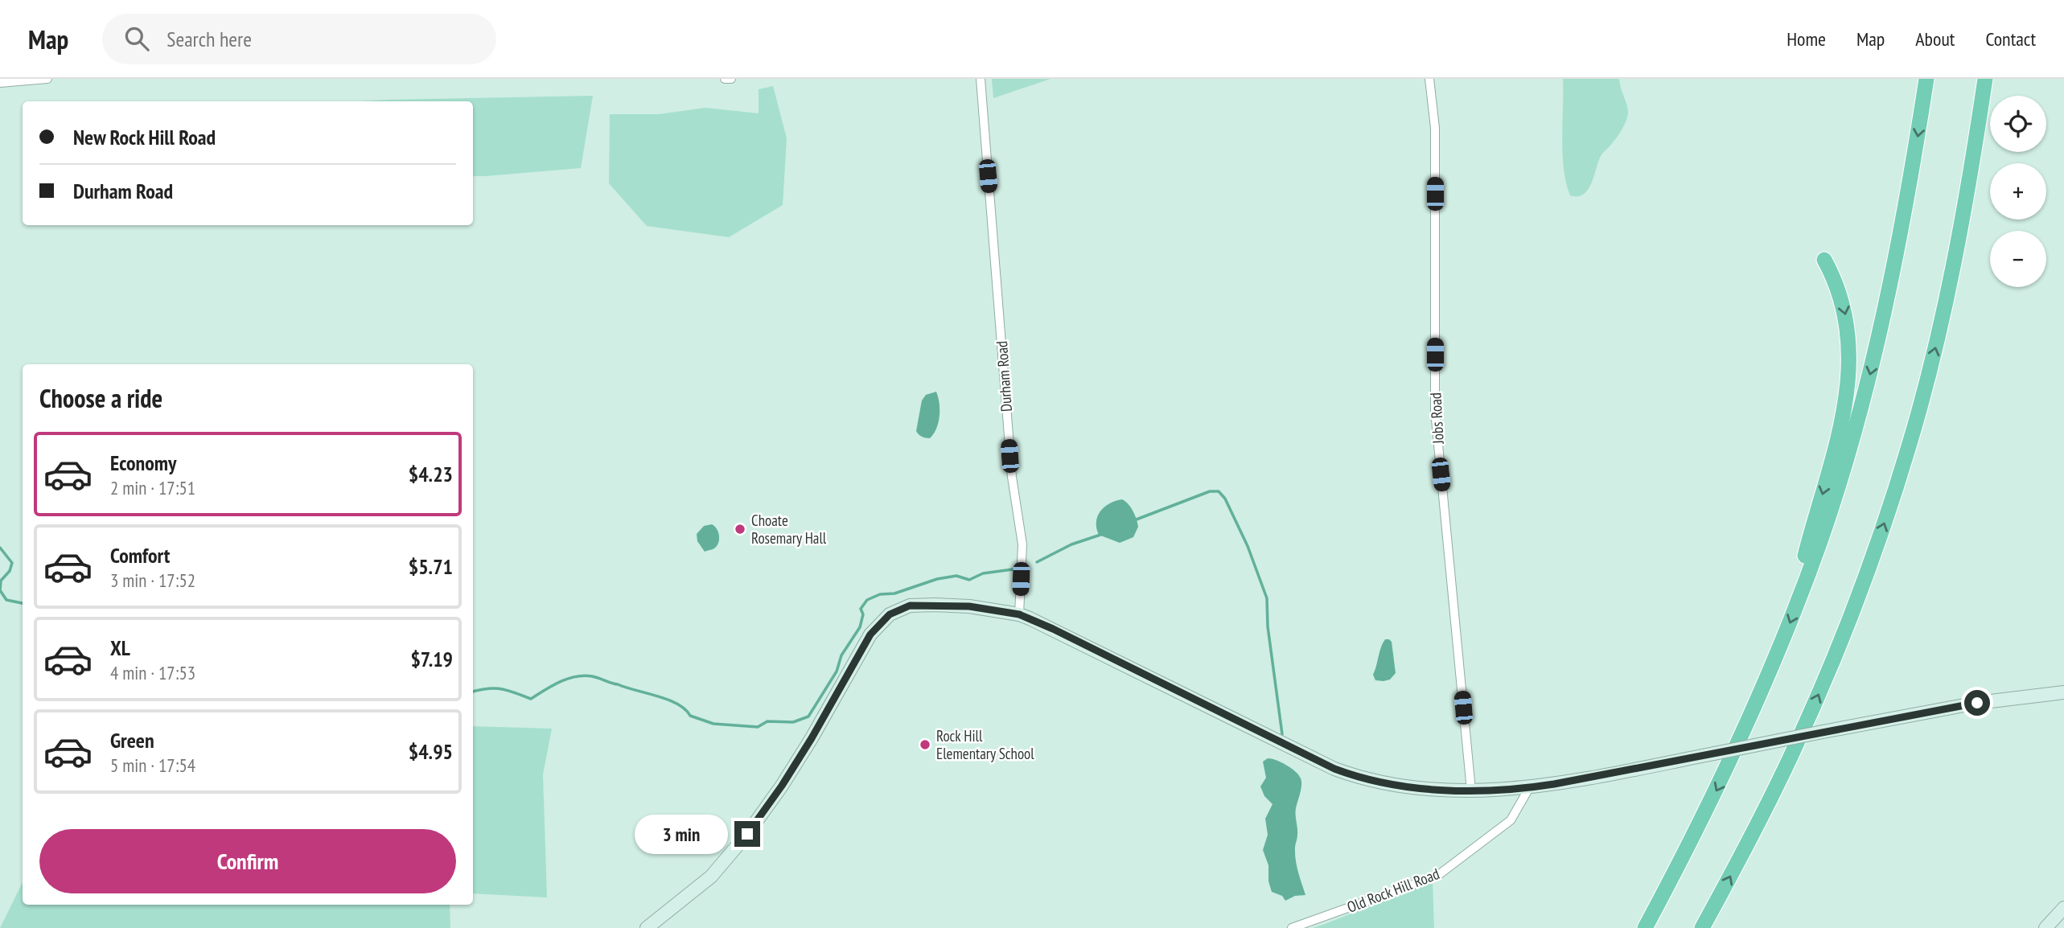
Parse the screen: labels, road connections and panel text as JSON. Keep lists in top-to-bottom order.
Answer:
{
  "streets": {
    "street": ["Durham Road", "Jobs Road", "Old Rock Hill Road"]
  },
  "places": ["Choate Rosemary Hall", "Rock Hill Elementary School"],
  "page": {
    "header": "Map",
    "search": "Search here",
    "nav": [
      "Home",
      "Map",
      "About",
      "Contact"
    ],
    "map_buttons": ["+", "−"],
    "banner": ["New Rock Hill Road", "Durham Road"],
    "heading": "Choose a ride",
    "list": [
      {
        "name": "Economy",
        "note": "2 min · 17:51",
        "value": "$4.23"
      },
      {
        "name": "Comfort",
        "note": "3 min · 17:52",
        "value": "$5.71"
      },
      {
        "name": "XL",
        "note": "4 min · 17:53",
        "value": "$7.19"
      },
      {
        "name": "Green",
        "note": "5 min · 17:54",
        "value": "$4.95"
      }
    ],
    "bubble": "3 min",
    "buttons": "Confirm"
  }
}
